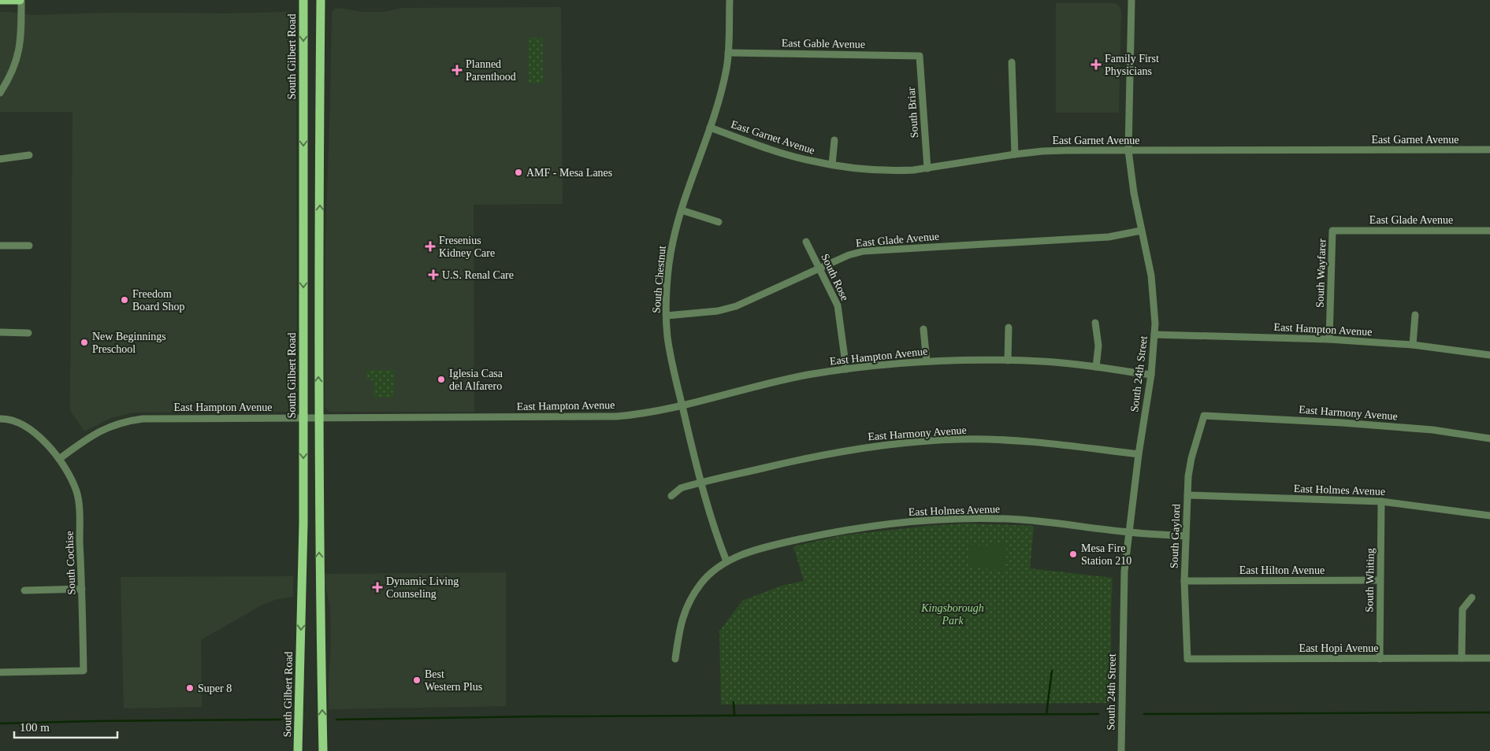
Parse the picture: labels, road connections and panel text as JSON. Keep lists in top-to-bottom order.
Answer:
{
  "streets": {
    "main road": ["South Gilbert Road"],
    "street": [
      "East Gable Avenue",
      "South Briar",
      "East Garnet Avenue",
      "East Glade Avenue",
      "South Wayfarer",
      "South Rose",
      "South Chestnut",
      "East Hampton Avenue",
      "South 24th Street",
      "East Harmony Avenue",
      "East Holmes Avenue",
      "South Gaylord",
      "South Cochise",
      "East Hilton Avenue",
      "South Whiting",
      "East Hopi Avenue"
    ]
  },
  "crossings": [
    ["East Gable Avenue", "South Briar"],
    ["East Gable Avenue", "South Chestnut"],
    ["South Gilbert Road", "East Hampton Avenue"],
    ["South Briar", "East Garnet Avenue"],
    ["East Garnet Avenue", "South Chestnut"],
    ["East Garnet Avenue", "South 24th Street"],
    ["East Glade Avenue", "South Wayfarer"],
    ["East Glade Avenue", "South Rose"],
    ["East Glade Avenue", "South Chestnut"],
    ["East Glade Avenue", "South 24th Street"],
    ["South Wayfarer", "East Hampton Avenue"],
    ["South Rose", "East Hampton Avenue"],
    ["South Chestnut", "East Hampton Avenue"],
    ["South Chestnut", "East Harmony Avenue"],
    ["South Chestnut", "East Holmes Avenue"],
    ["East Hampton Avenue", "South 24th Street"],
    ["East Hampton Avenue", "South Cochise"],
    ["South 24th Street", "East Harmony Avenue"],
    ["South 24th Street", "East Holmes Avenue"],
    ["East Harmony Avenue", "South Gaylord"],
    ["East Holmes Avenue", "South Gaylord"],
    ["East Holmes Avenue", "South Whiting"],
    ["South Gaylord", "East Hilton Avenue"],
    ["South Gaylord", "East Hopi Avenue"],
    ["East Hilton Avenue", "South Whiting"],
    ["South Whiting", "East Hopi Avenue"]
  ],
  "parks": ["Kingsborough Park"],
  "places": {
    "health": [
      "Family First Physicians",
      "Planned Parenthood",
      "Fresenius Kidney Care",
      "U.S. Renal Care",
      "Dynamic Living Counseling"
    ],
    "other": [
      "AMF - Mesa Lanes",
      "Freedom Board Shop",
      "New Beginnings Preschool",
      "Iglesia Casa del Alfarero",
      "Mesa Fire Station 210",
      "Best Western Plus",
      "Super 8"
    ]
  },
  "scale_bar": "100 m"
}
